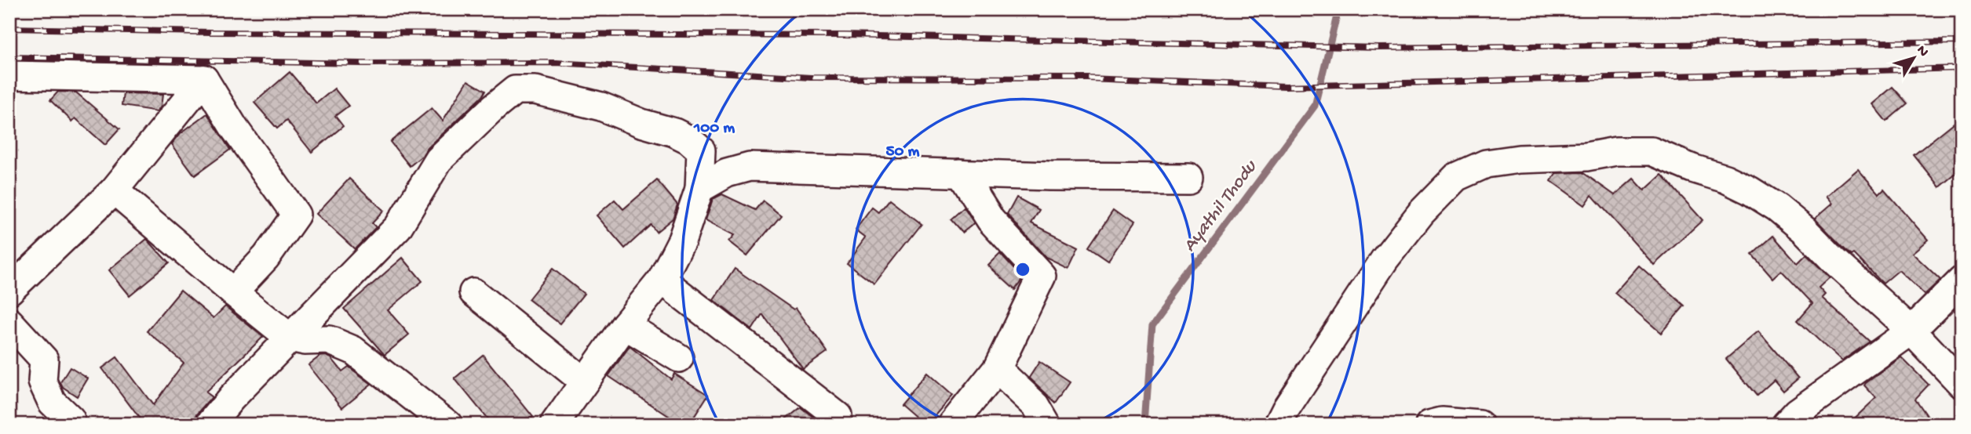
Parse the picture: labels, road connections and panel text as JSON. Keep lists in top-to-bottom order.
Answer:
{
  "water": ["Ayathil Thodu"],
  "north": "top right",
  "rings": ["100 m", "50 m"]
}
